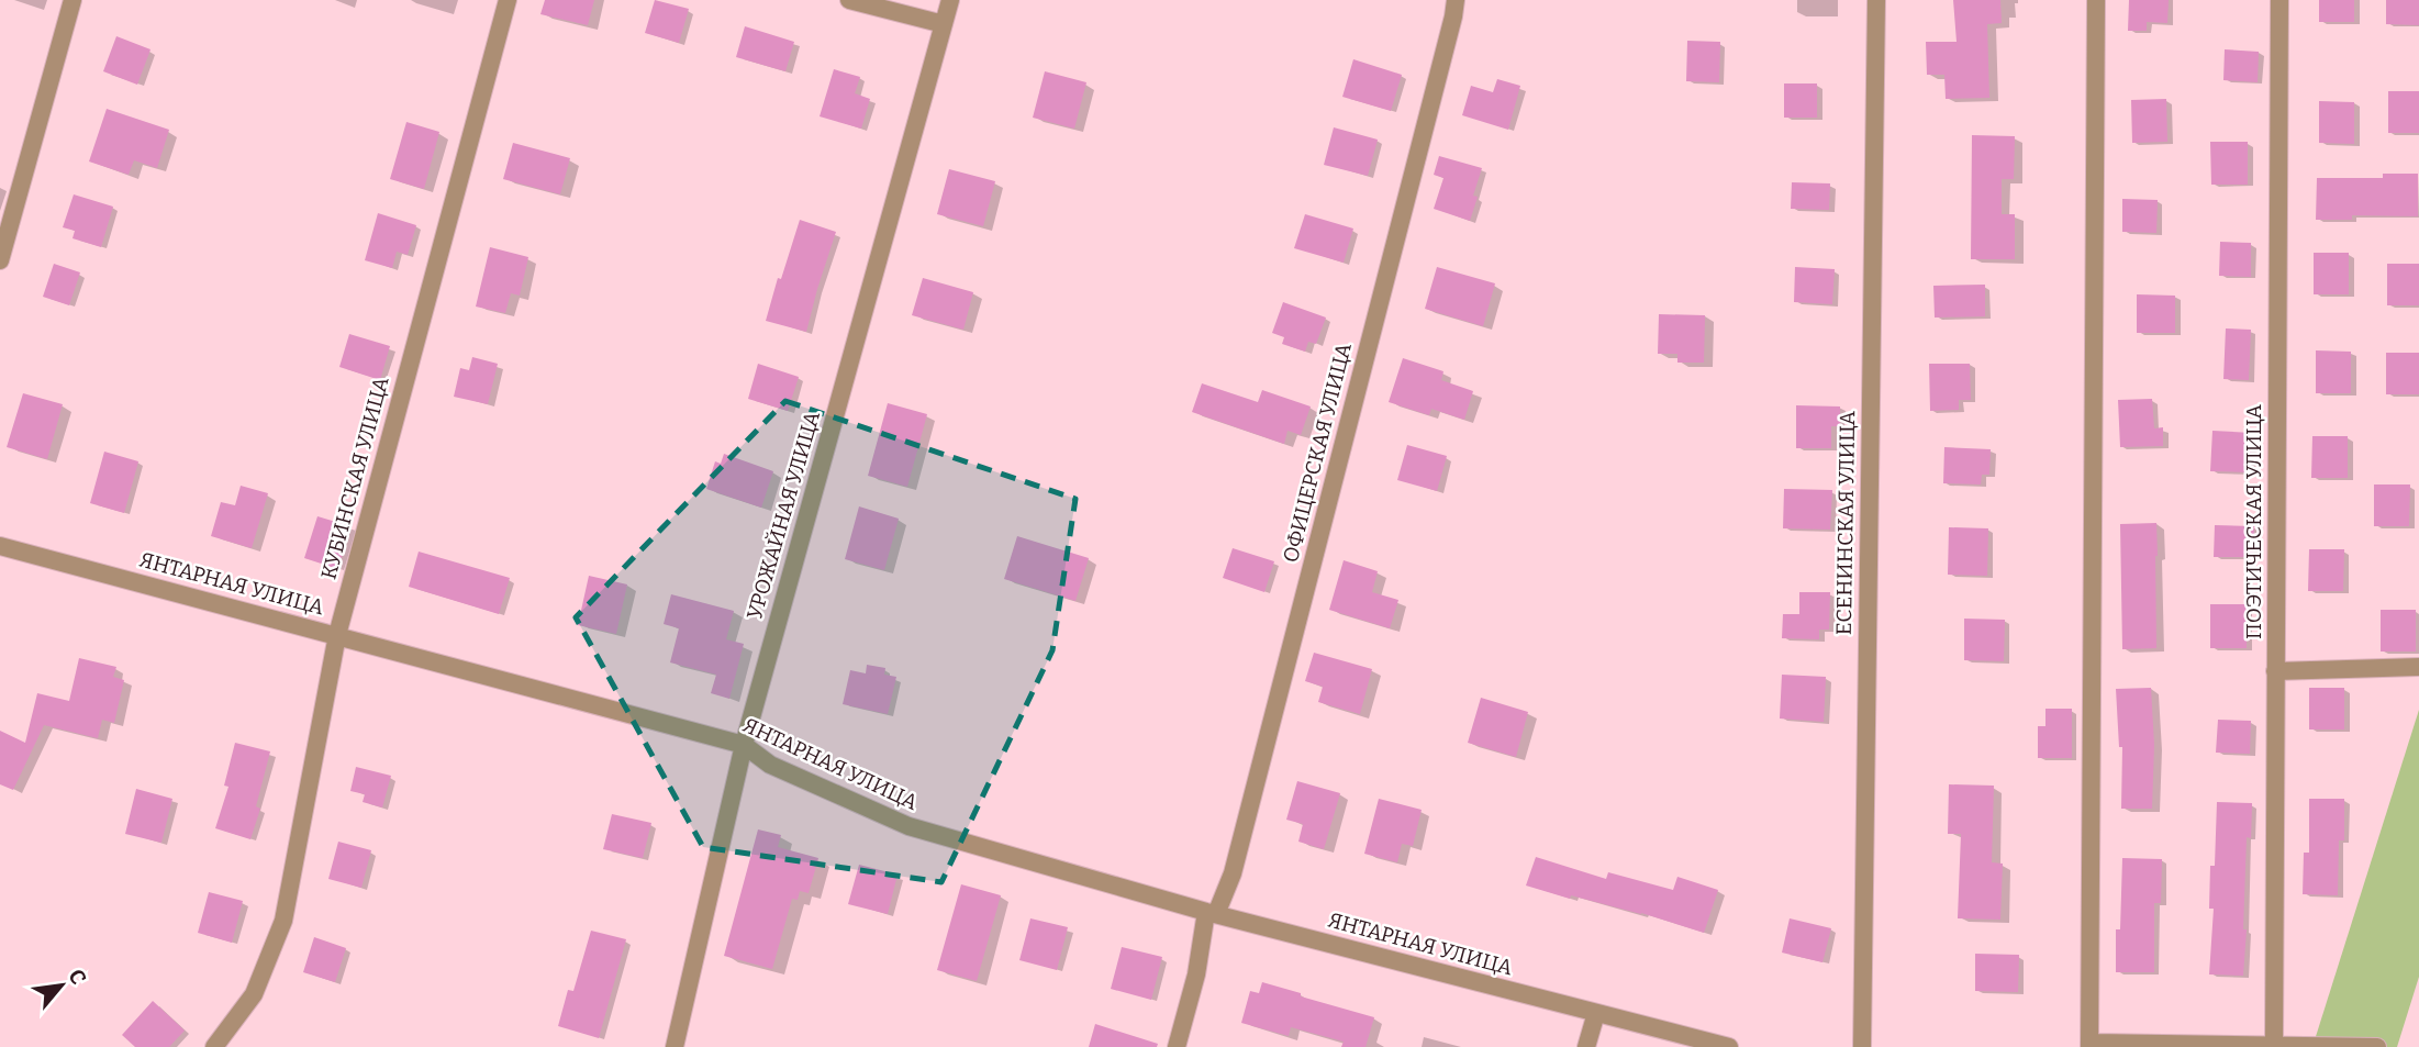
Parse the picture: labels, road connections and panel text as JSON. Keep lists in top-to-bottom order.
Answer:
{
  "streets": {
    "street": [
      "ОФИЦЕРСКАЯ УЛИЦА",
      "КУБИНСКАЯ УЛИЦА",
      "УРОЖАЙНАЯ УЛИЦА",
      "ПОЭТИЧЕСКАЯ УЛИЦА",
      "ЕСЕНИНСКАЯ УЛИЦА",
      "ЯНТАРНАЯ УЛИЦА"
    ]
  },
  "crossings": [
    ["ОФИЦЕРСКАЯ УЛИЦА", "ЯНТАРНАЯ УЛИЦА"],
    ["КУБИНСКАЯ УЛИЦА", "ЯНТАРНАЯ УЛИЦА"],
    ["УРОЖАЙНАЯ УЛИЦА", "ЯНТАРНАЯ УЛИЦА"]
  ],
  "north": "top right"
}
